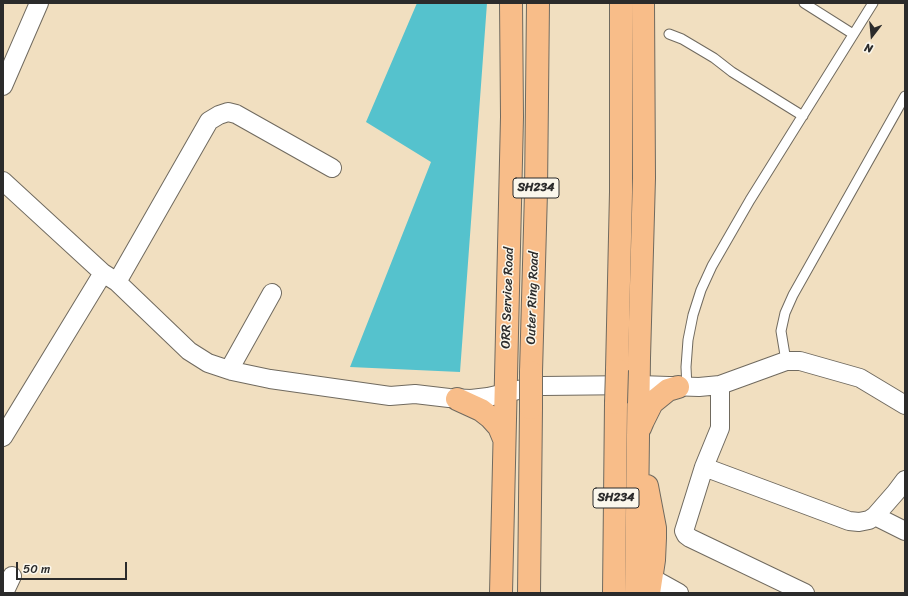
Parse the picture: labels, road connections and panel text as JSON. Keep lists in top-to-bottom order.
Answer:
{
  "streets": {
    "main road": ["SH234", "ORR Service Road", "Outer Ring Road"]
  },
  "scale_bar": "50 m",
  "north": "bottom"
}
